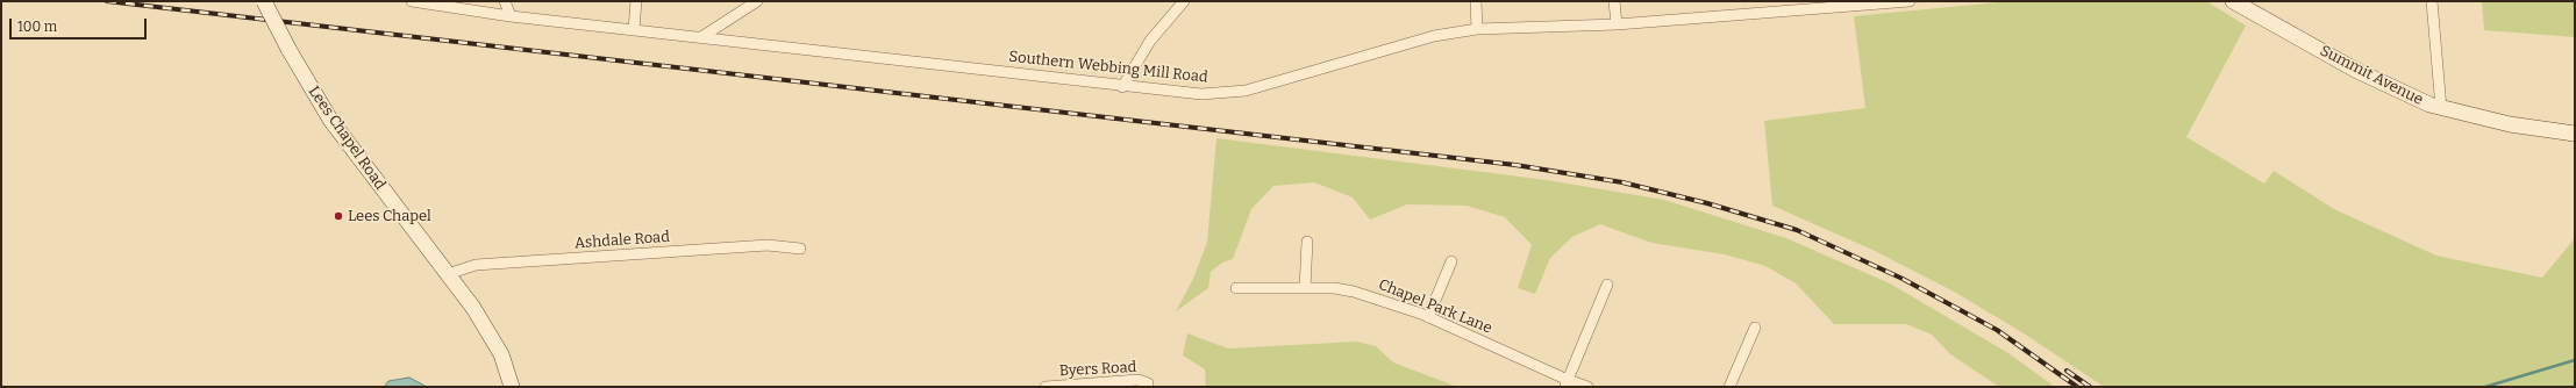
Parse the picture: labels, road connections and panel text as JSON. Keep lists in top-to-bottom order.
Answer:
{
  "streets": {
    "main road": ["Summit Avenue", "Lees Chapel Road"],
    "street": [
      "Southern Webbing Mill Road",
      "Ashdale Road",
      "Chapel Park Lane",
      "Byers Road"
    ]
  },
  "crossings": [
    ["Lees Chapel Road", "Ashdale Road"]
  ],
  "places": ["Lees Chapel"],
  "scale_bar": "100 m"
}
